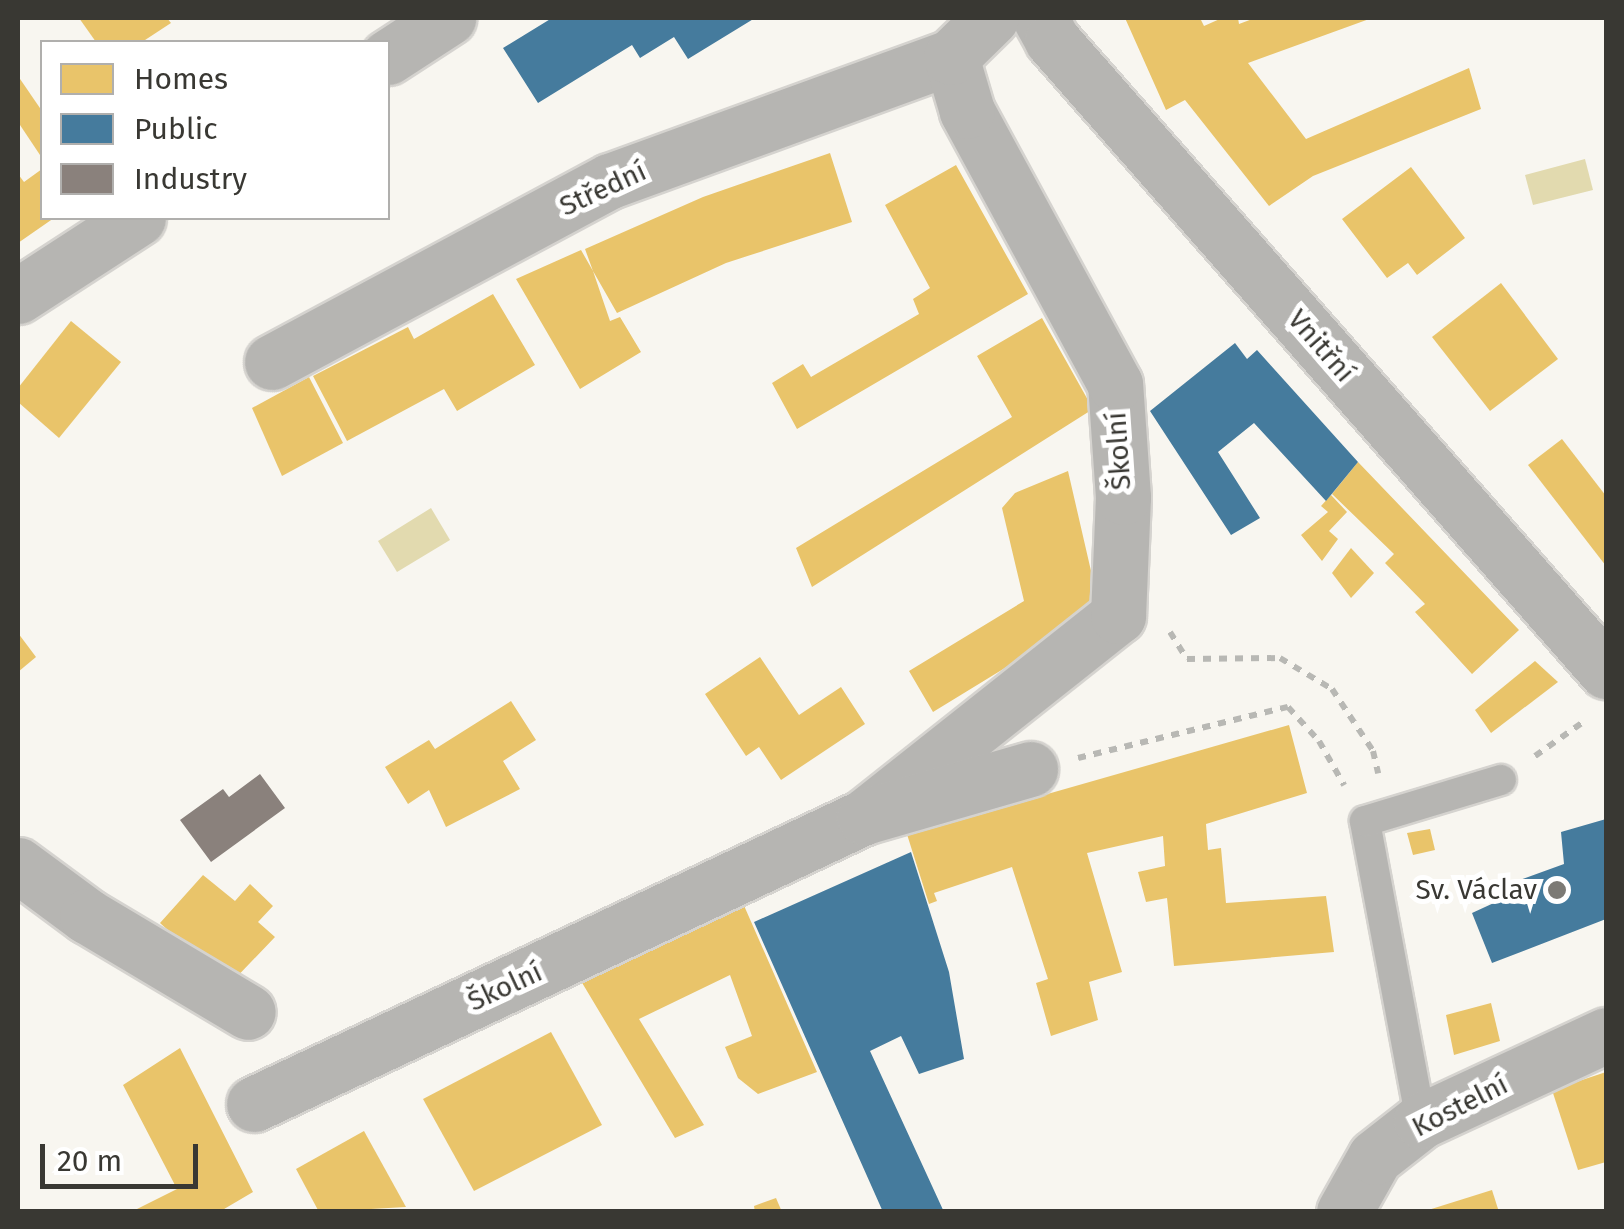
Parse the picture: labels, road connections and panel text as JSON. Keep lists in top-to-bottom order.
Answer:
{
  "streets": {
    "street": [
      "Střední",
      "Vnitřní",
      "Školní",
      "Kostelní"
    ]
  },
  "crossings": [
    ["Střední", "Školní"]
  ],
  "places": ["Sv. Václav"],
  "legend": ["Homes", "Public", "Industry"],
  "scale_bar": "20 m"
}
